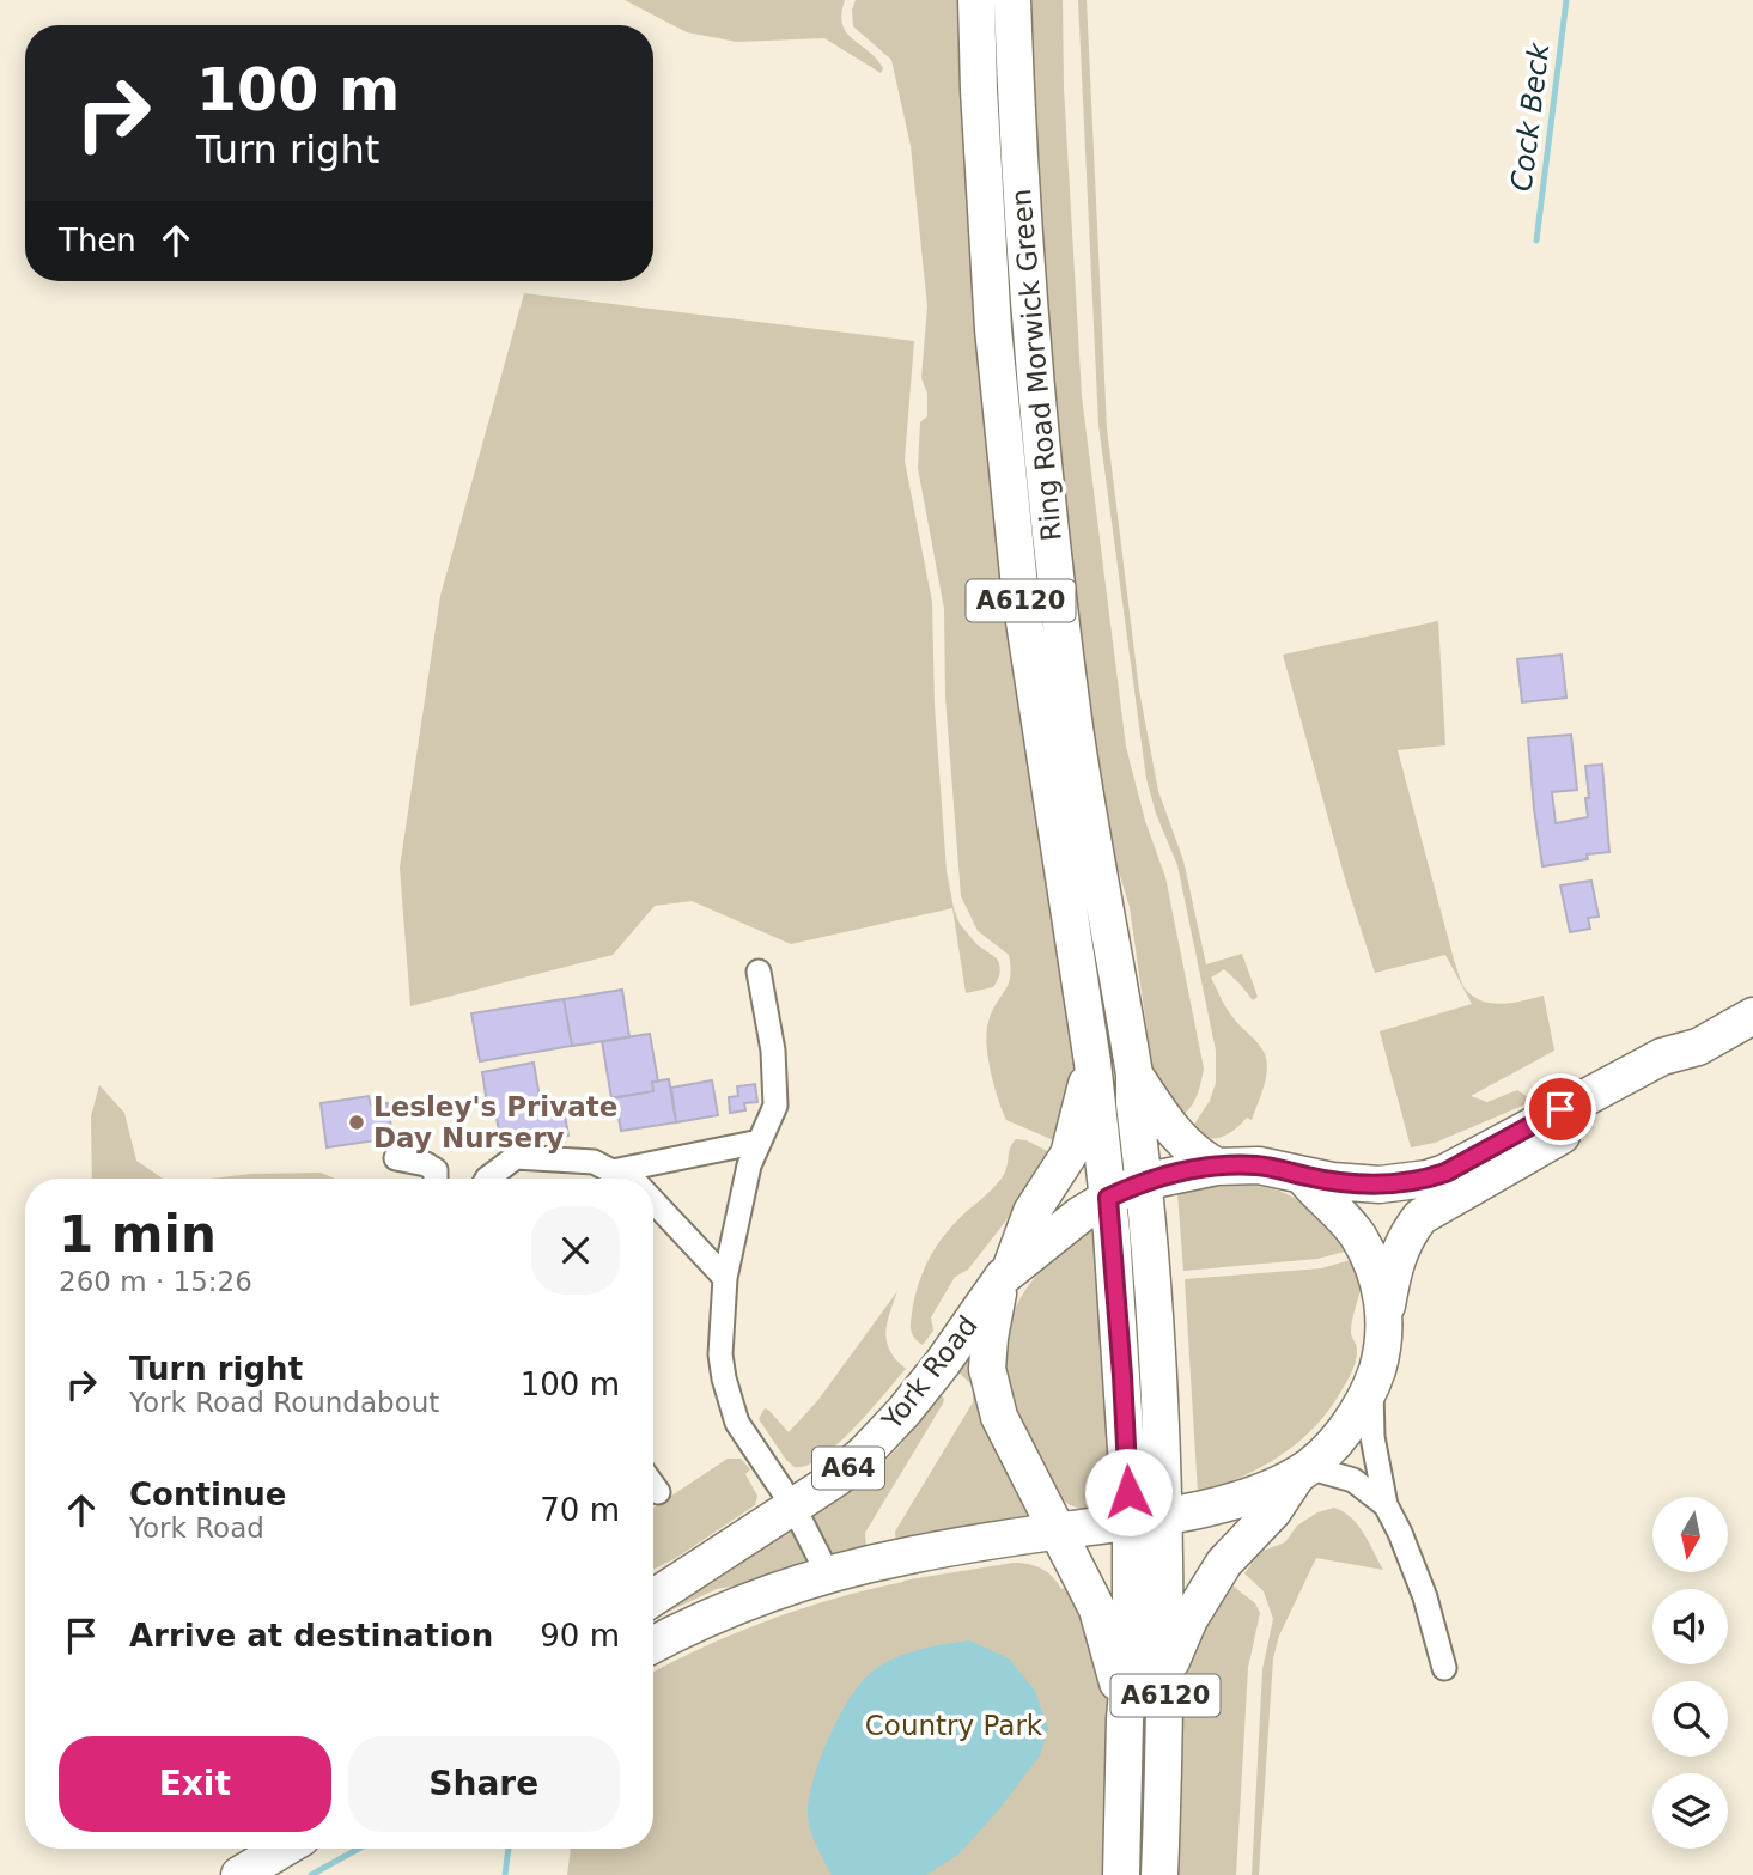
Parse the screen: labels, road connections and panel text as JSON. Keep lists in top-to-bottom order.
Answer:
{
  "streets": {
    "highway": [
      "Ring Road Morwick Green",
      "A6120",
      "York Road",
      "A64"
    ]
  },
  "crossings": [
    ["Ring Road Morwick Green", "A6120"],
    ["Ring Road Morwick Green", "York Road"]
  ],
  "water": ["Cock Beck"],
  "parks": ["Country Park"],
  "places": ["Lesley's Private Day Nursery"],
  "north": "bottom",
  "page": {
    "turn": ["100 m", "Turn right"],
    "then": "Then",
    "heading": ["1 min", "260 m · 15:26"],
    "list": [
      {
        "name": "Turn right",
        "note": "York Road Roundabout",
        "value": "100 m"
      },
      {
        "name": "Continue",
        "note": "York Road",
        "value": "70 m"
      },
      {
        "name": "Arrive at destination",
        "value": "90 m"
      }
    ],
    "buttons": ["Exit", "Share"]
  }
}
